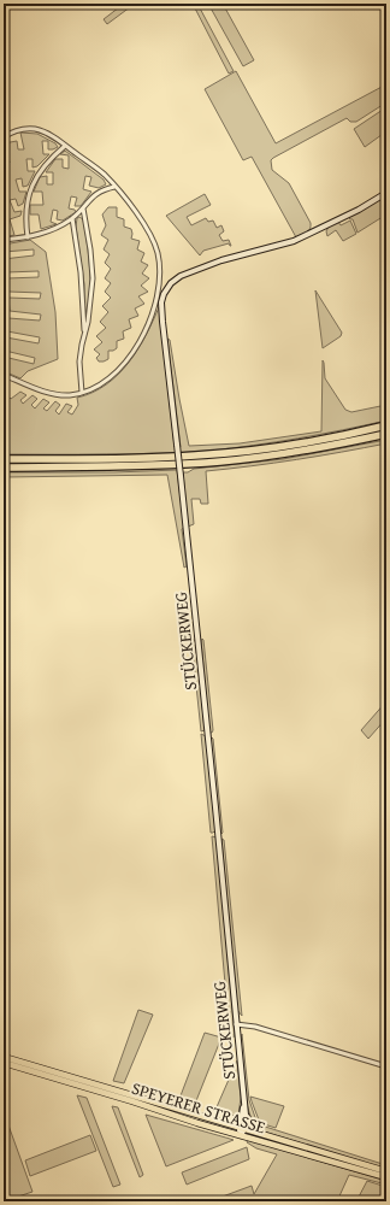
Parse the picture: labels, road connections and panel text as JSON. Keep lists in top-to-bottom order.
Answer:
{
  "streets": {
    "main road": ["SPEYERER STRASSE"],
    "street": ["STÜCKERWEG"]
  },
  "crossings": [
    ["STÜCKERWEG", "SPEYERER STRASSE"]
  ]
}
